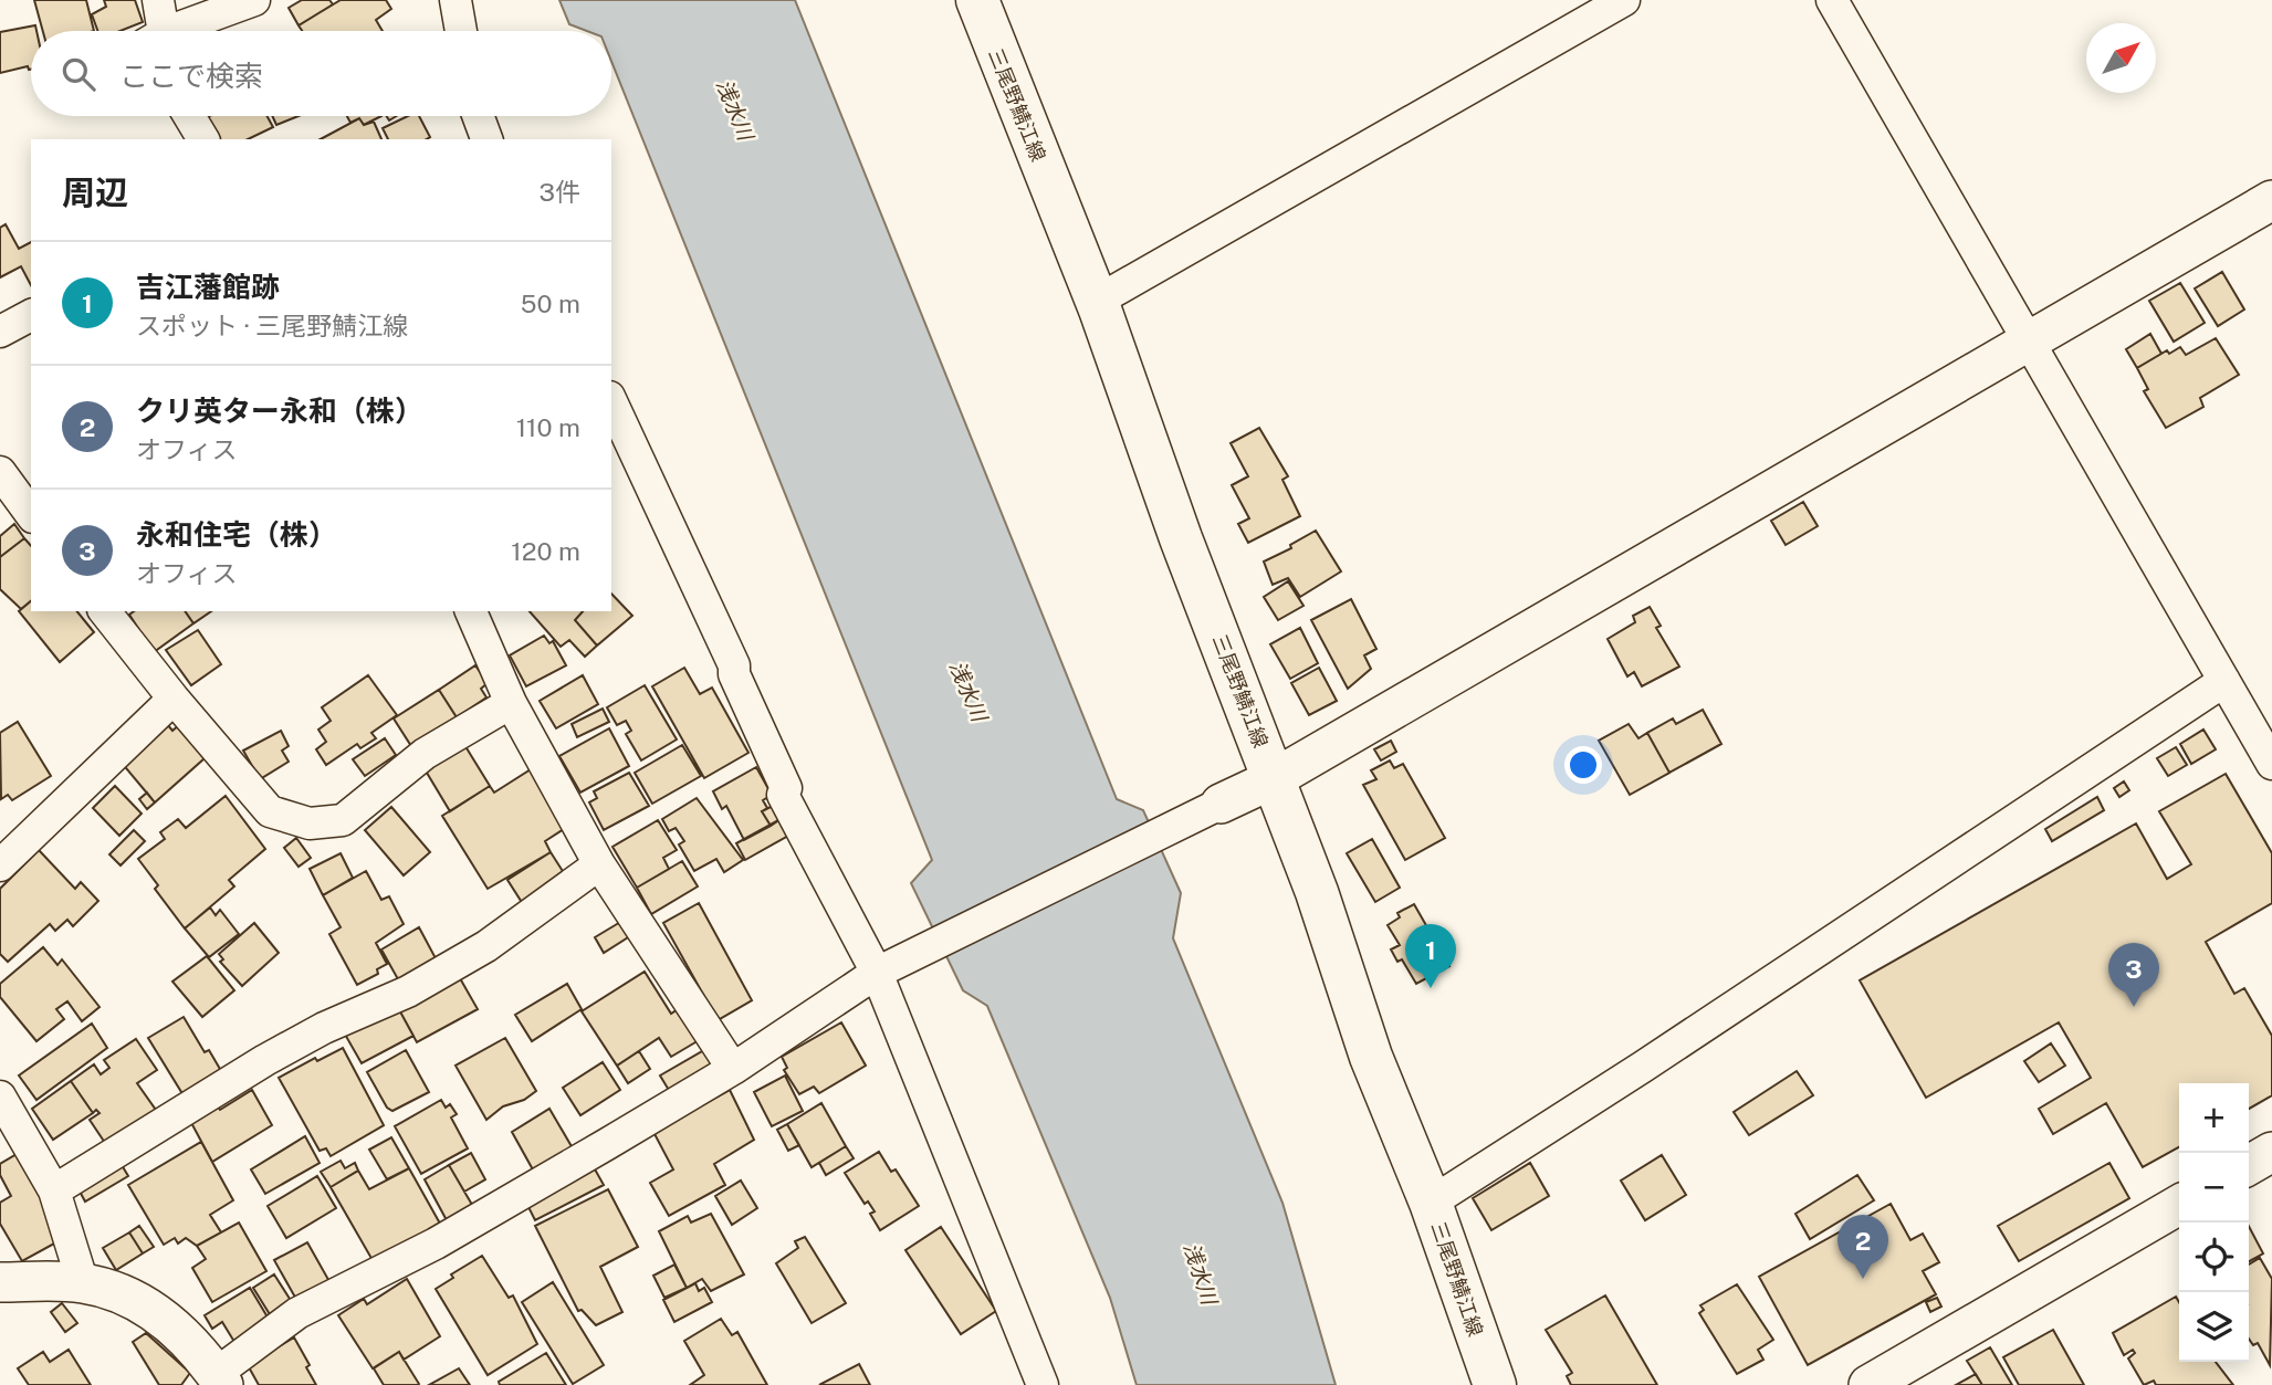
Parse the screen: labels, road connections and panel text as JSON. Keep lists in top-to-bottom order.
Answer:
{
  "streets": {
    "main road": ["三尾野鯖江線"]
  },
  "water": ["浅水川"],
  "north": "top right",
  "page": {
    "search": "ここで検索",
    "heading": ["周辺", "3件"],
    "list": [
      {
        "mark": "1",
        "name": "吉江藩館跡",
        "note": "スポット · 三尾野鯖江線",
        "value": "50 m"
      },
      {
        "mark": "2",
        "name": "クリ英ター永和（株）",
        "note": "オフィス",
        "value": "110 m"
      },
      {
        "mark": "3",
        "name": "永和住宅（株）",
        "note": "オフィス",
        "value": "120 m"
      }
    ],
    "pins": ["1", "3", "2"],
    "map_buttons": ["+", "−"]
  }
}
